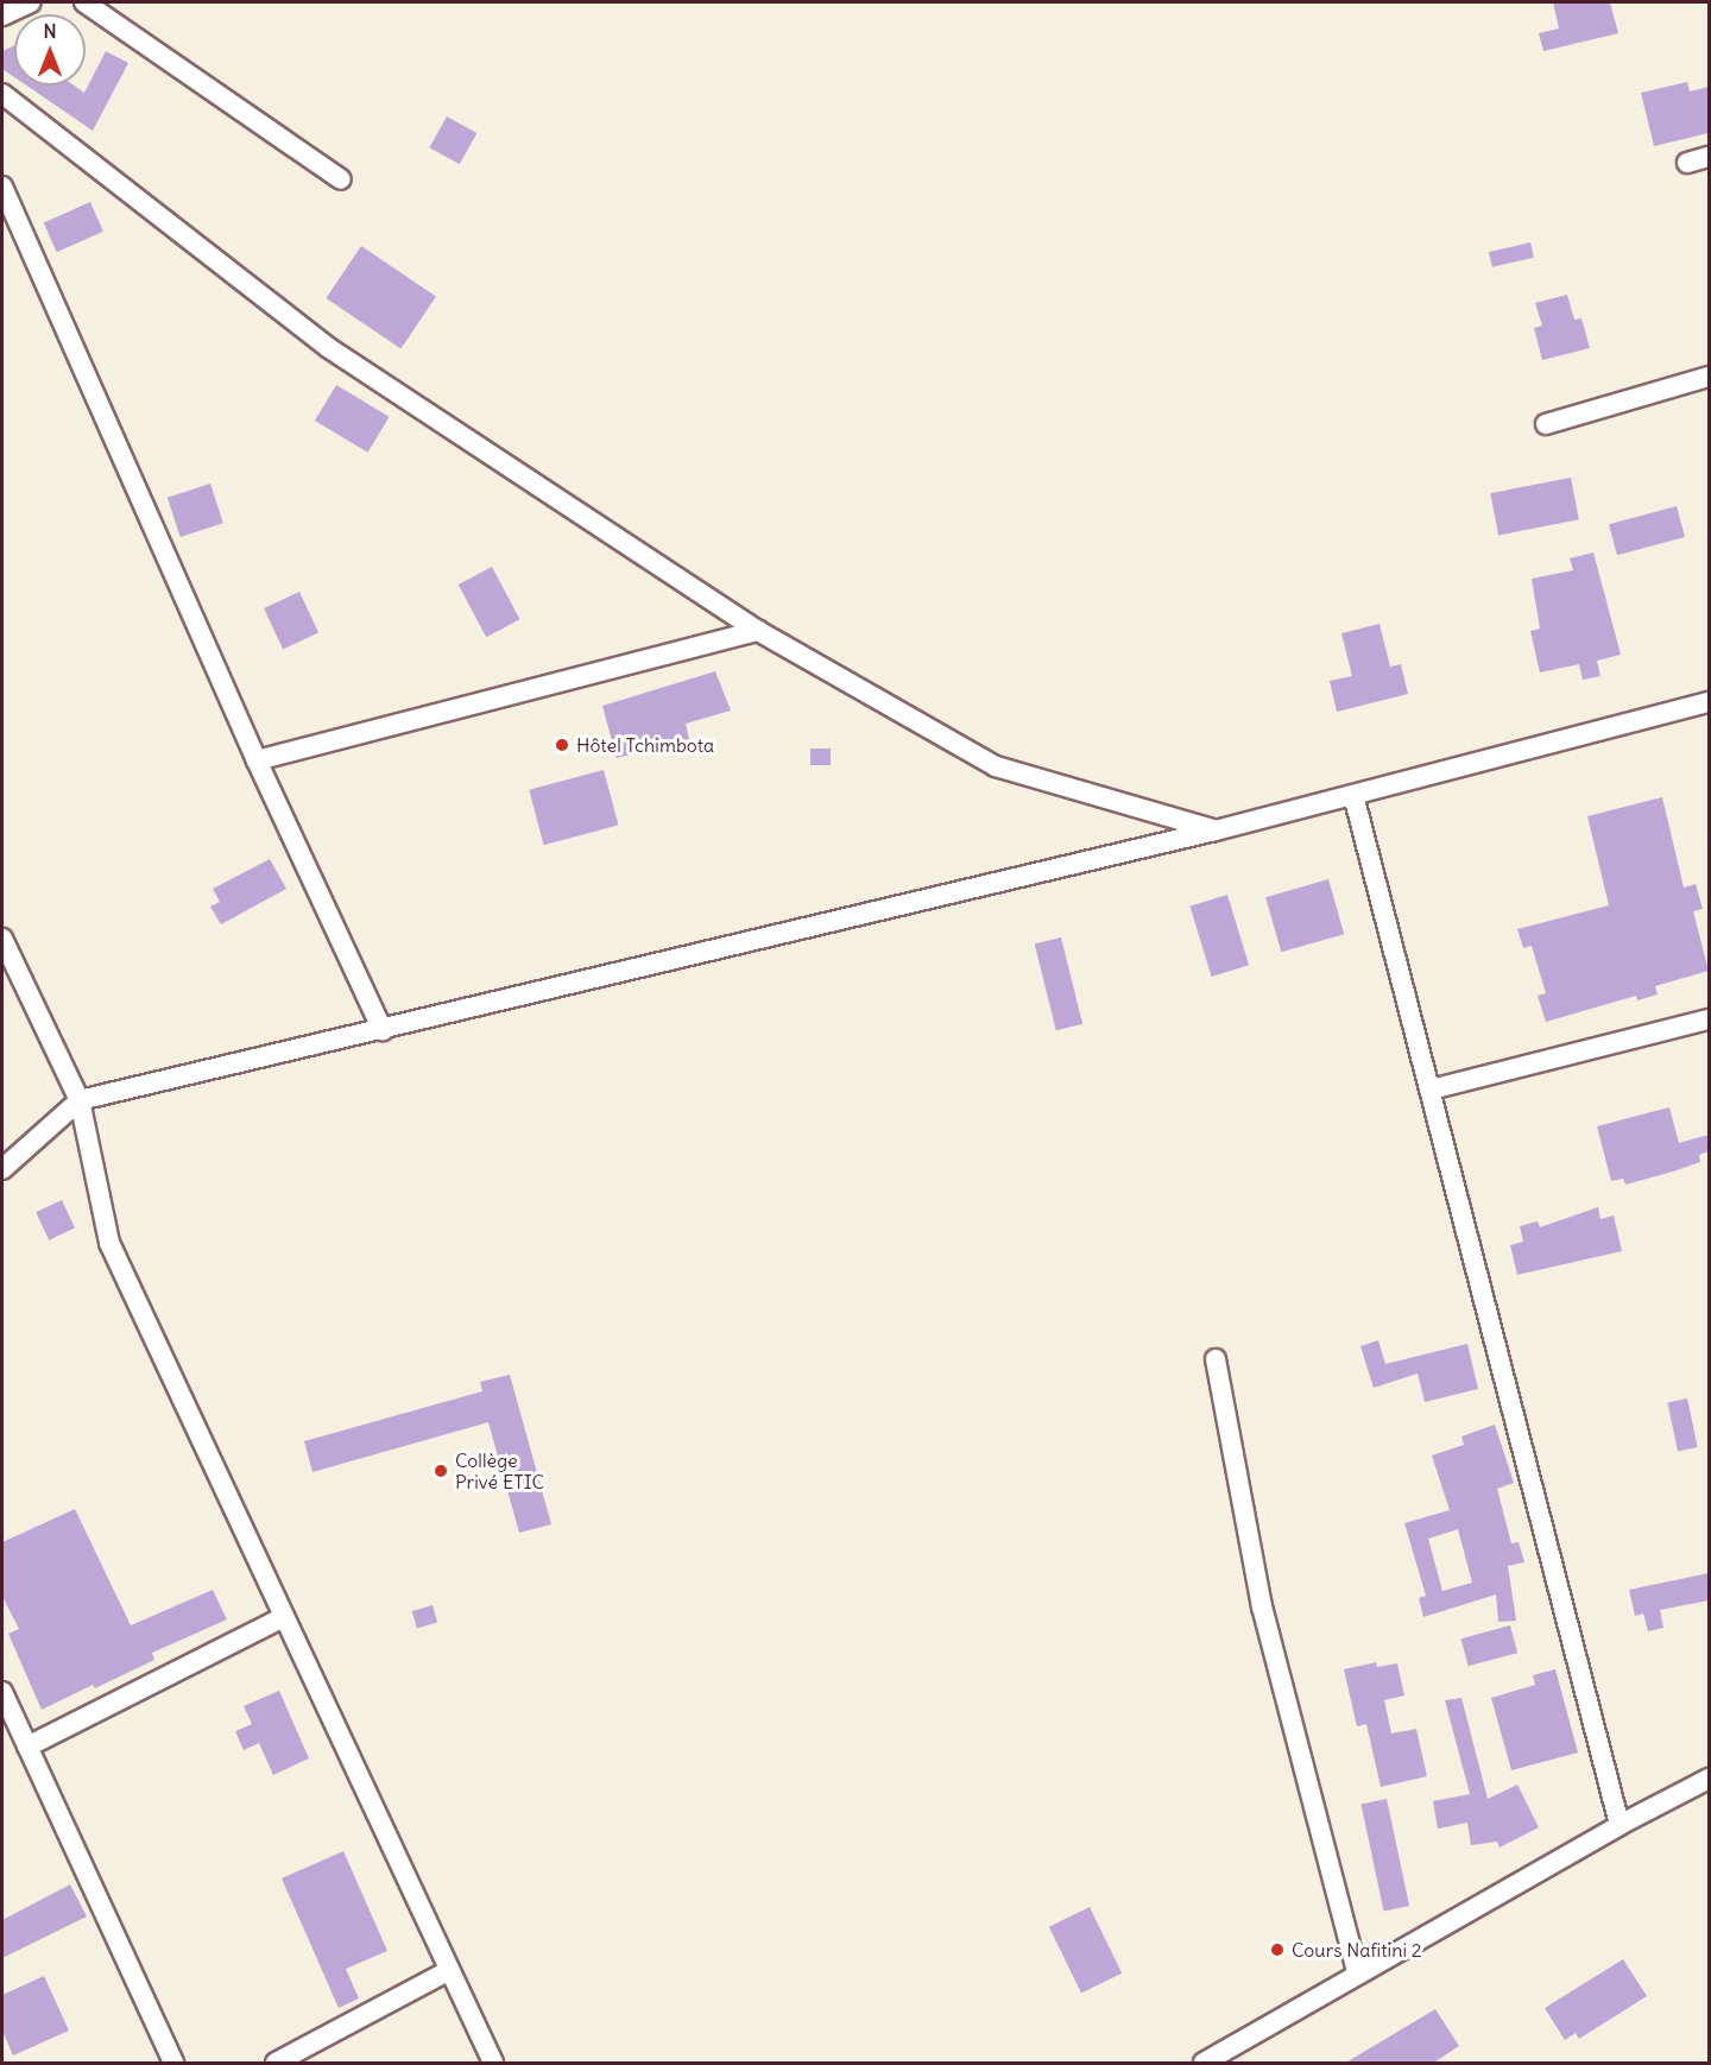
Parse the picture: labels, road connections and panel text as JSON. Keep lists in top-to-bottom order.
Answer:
{
  "places": ["Hôtel Tchimbota", "Collège Privé ETIC", "Cours Nafitini 2"],
  "north": "top"
}
